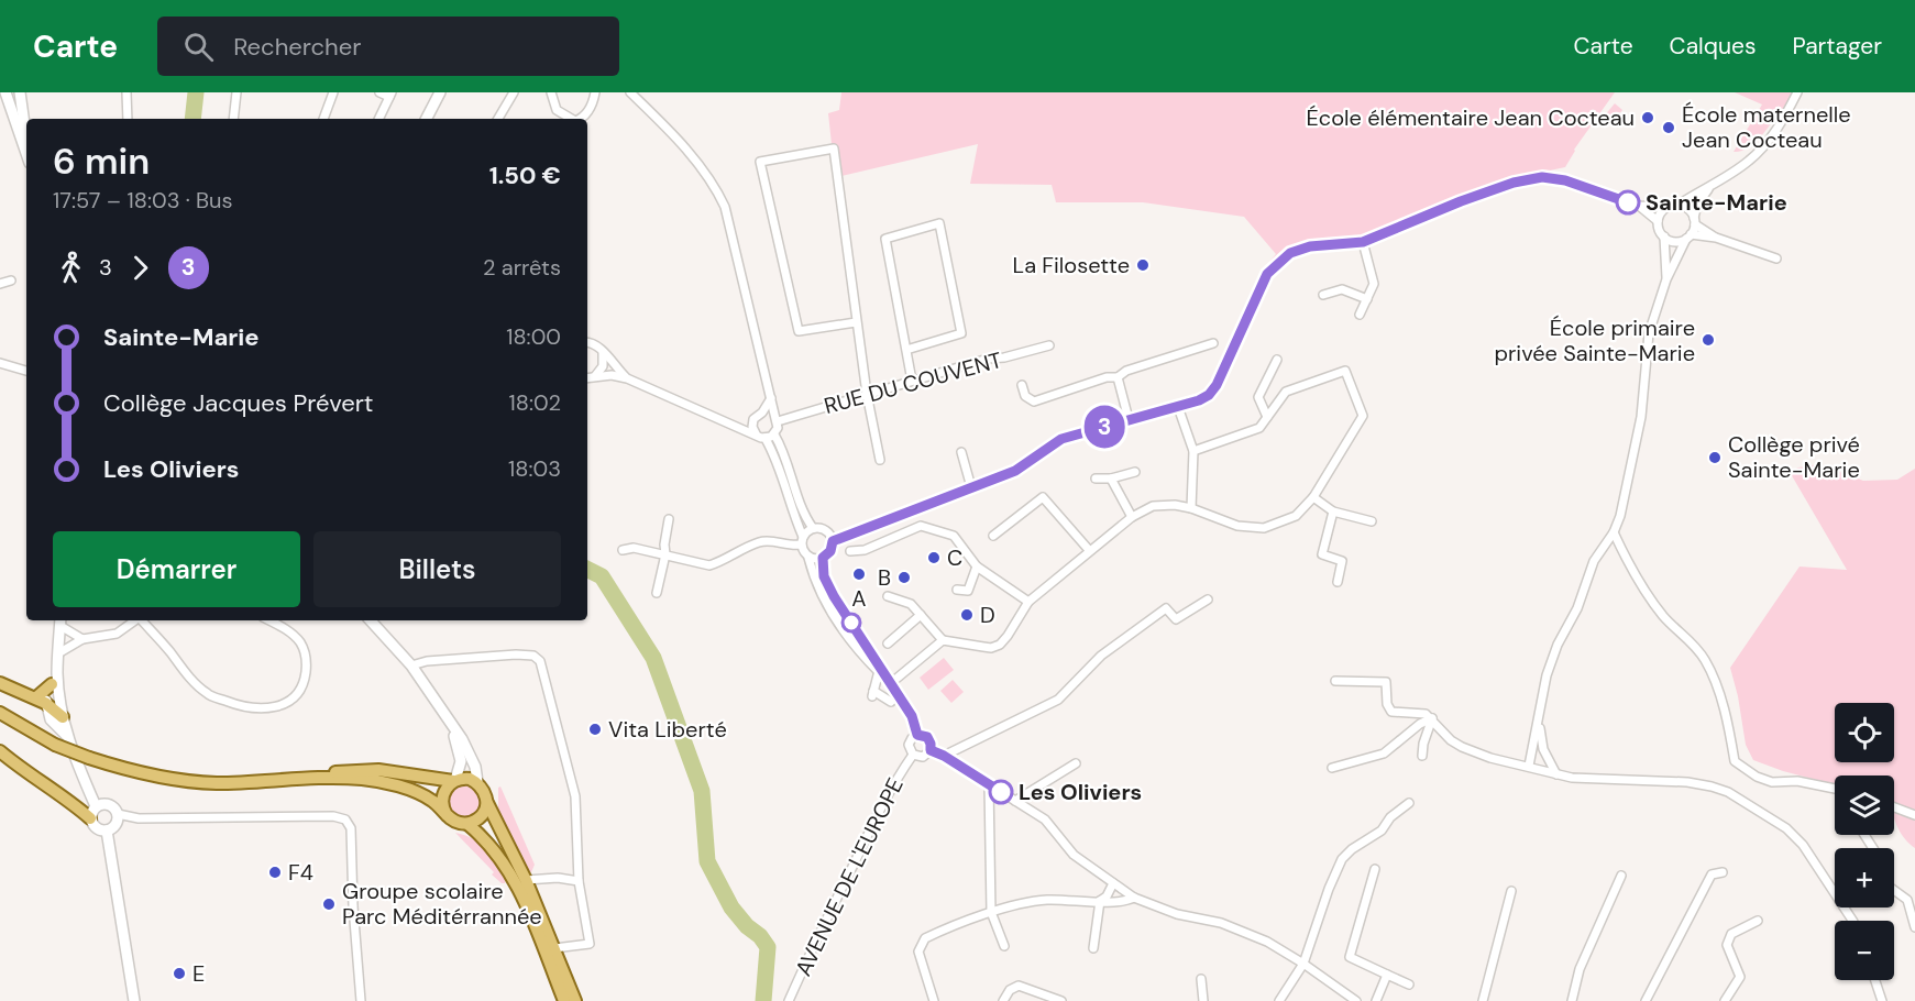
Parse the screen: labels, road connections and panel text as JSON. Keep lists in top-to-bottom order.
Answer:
{
  "streets": {
    "street": ["RUE DU COUVENT", "AVENUE DE L'EUROPE"]
  },
  "places": [
    "École élémentaire Jean Cocteau",
    "École maternelle Jean Cocteau",
    "Sainte-Marie",
    "La Filosette",
    "École primaire privée Sainte-Marie",
    "Collège privé Sainte-Marie",
    "C",
    "A",
    "B",
    "D",
    "Vita Liberté",
    "Les Oliviers",
    "F4",
    "Groupe scolaire Parc Méditérrannée",
    "E"
  ],
  "lines": ["bus line 3"],
  "page": {
    "header": "Carte",
    "search": "Rechercher",
    "nav": ["Carte", "Calques", "Partager"],
    "on_map": "3",
    "heading": ["6 min", "17:57 – 18:03 · Bus", "1.50 €"],
    "legs": ["3", "3", "2 arrêts"],
    "list": [
      {
        "name": "Sainte-Marie",
        "value": "18:00"
      },
      {
        "name": "Collège Jacques Prévert",
        "value": "18:02"
      },
      {
        "name": "Les Oliviers",
        "value": "18:03"
      }
    ],
    "buttons": ["Démarrer", "Billets"],
    "map_buttons": ["+", "−"]
  }
}
